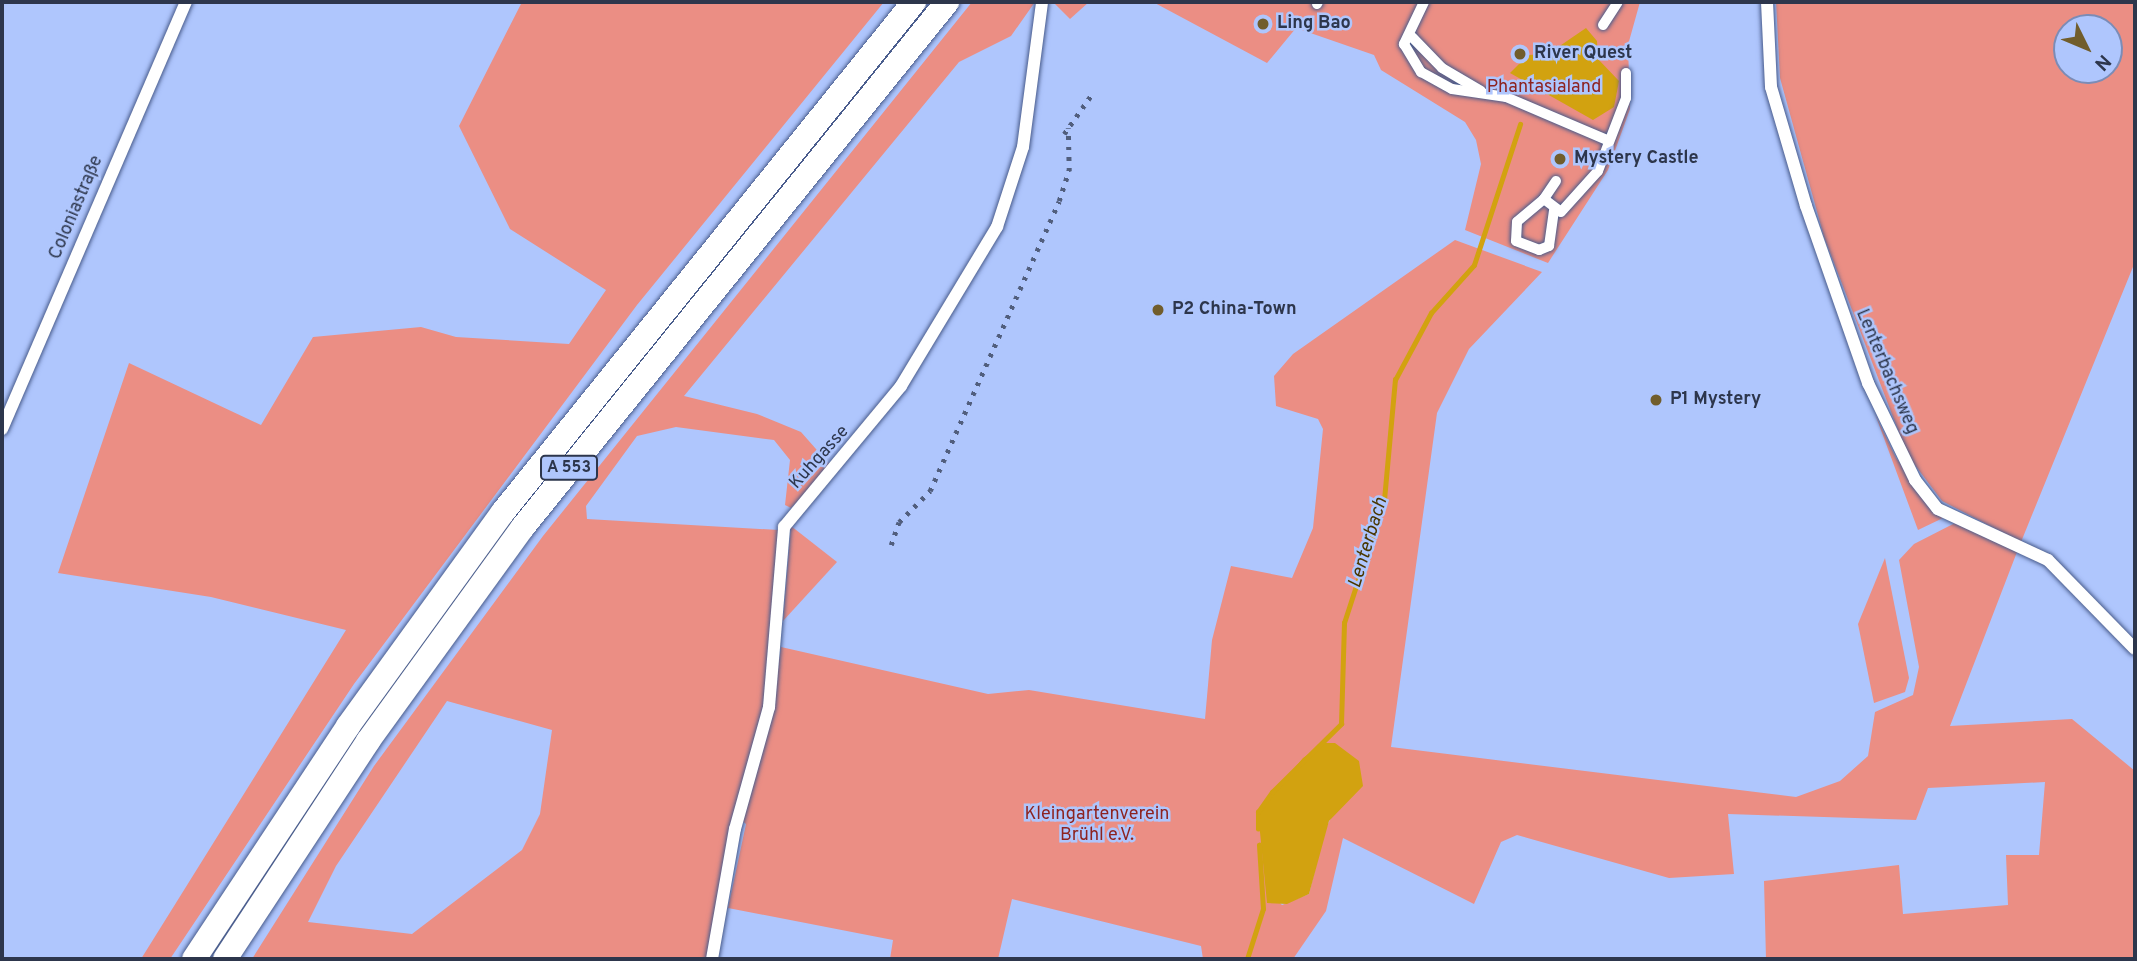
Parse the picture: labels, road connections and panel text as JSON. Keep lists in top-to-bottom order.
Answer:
{
  "streets": {
    "highway": ["A 553"],
    "street": ["Coloniastraße", "Lenterbachsweg", "Kuhgasse"]
  },
  "water": ["Lenterbach"],
  "parks": ["Phantasialand", "Kleingartenverein Brühl e.V."],
  "places": [
    "Ling Bao",
    "River Quest",
    "Mystery Castle",
    "P2 China-Town",
    "P1 Mystery"
  ],
  "north": "bottom right"
}
